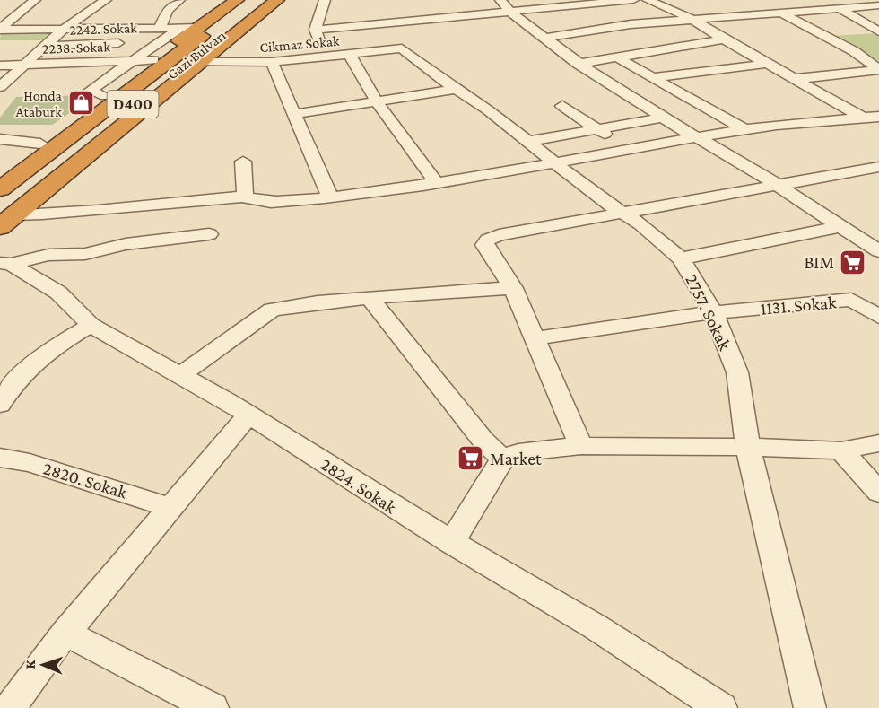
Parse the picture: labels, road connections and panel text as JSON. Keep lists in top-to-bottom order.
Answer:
{
  "streets": {
    "highway": ["Gazi Bulvarı", "D400"],
    "street": [
      "2242. Sokak",
      "Cikmaz Sokak",
      "2238. Sokak",
      "1131. Sokak",
      "2757. Sokak",
      "2820. Sokak",
      "2824. Sokak"
    ]
  },
  "crossings": [
    ["Cikmaz Sokak", "2757. Sokak"],
    ["1131. Sokak", "2757. Sokak"]
  ],
  "places": {
    "shop": ["Honda Ataburk"],
    "supermarket": ["BIM", "Market"]
  },
  "north": "left"
}
